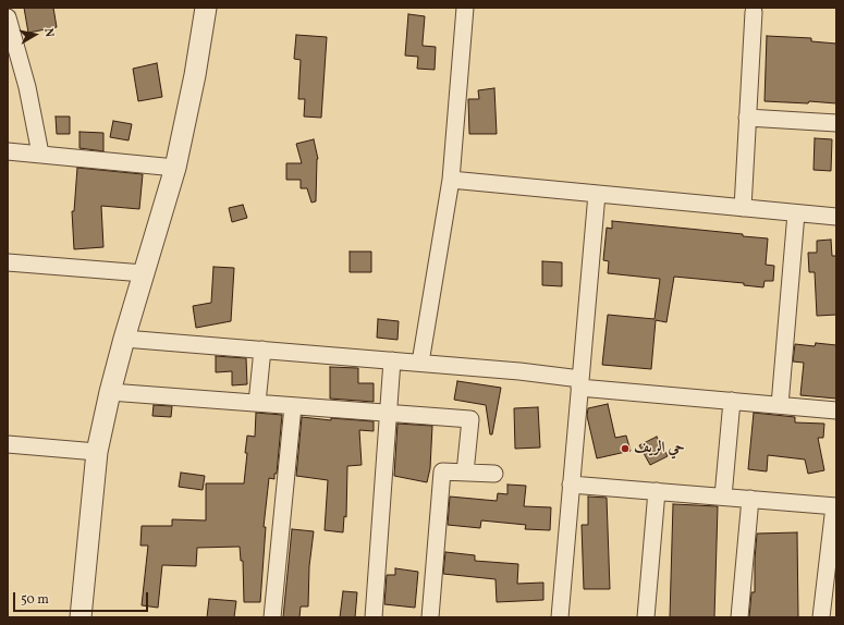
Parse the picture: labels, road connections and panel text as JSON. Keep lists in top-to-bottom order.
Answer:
{
  "places": ["حي الريف"],
  "scale_bar": "50 m",
  "north": "right"
}
